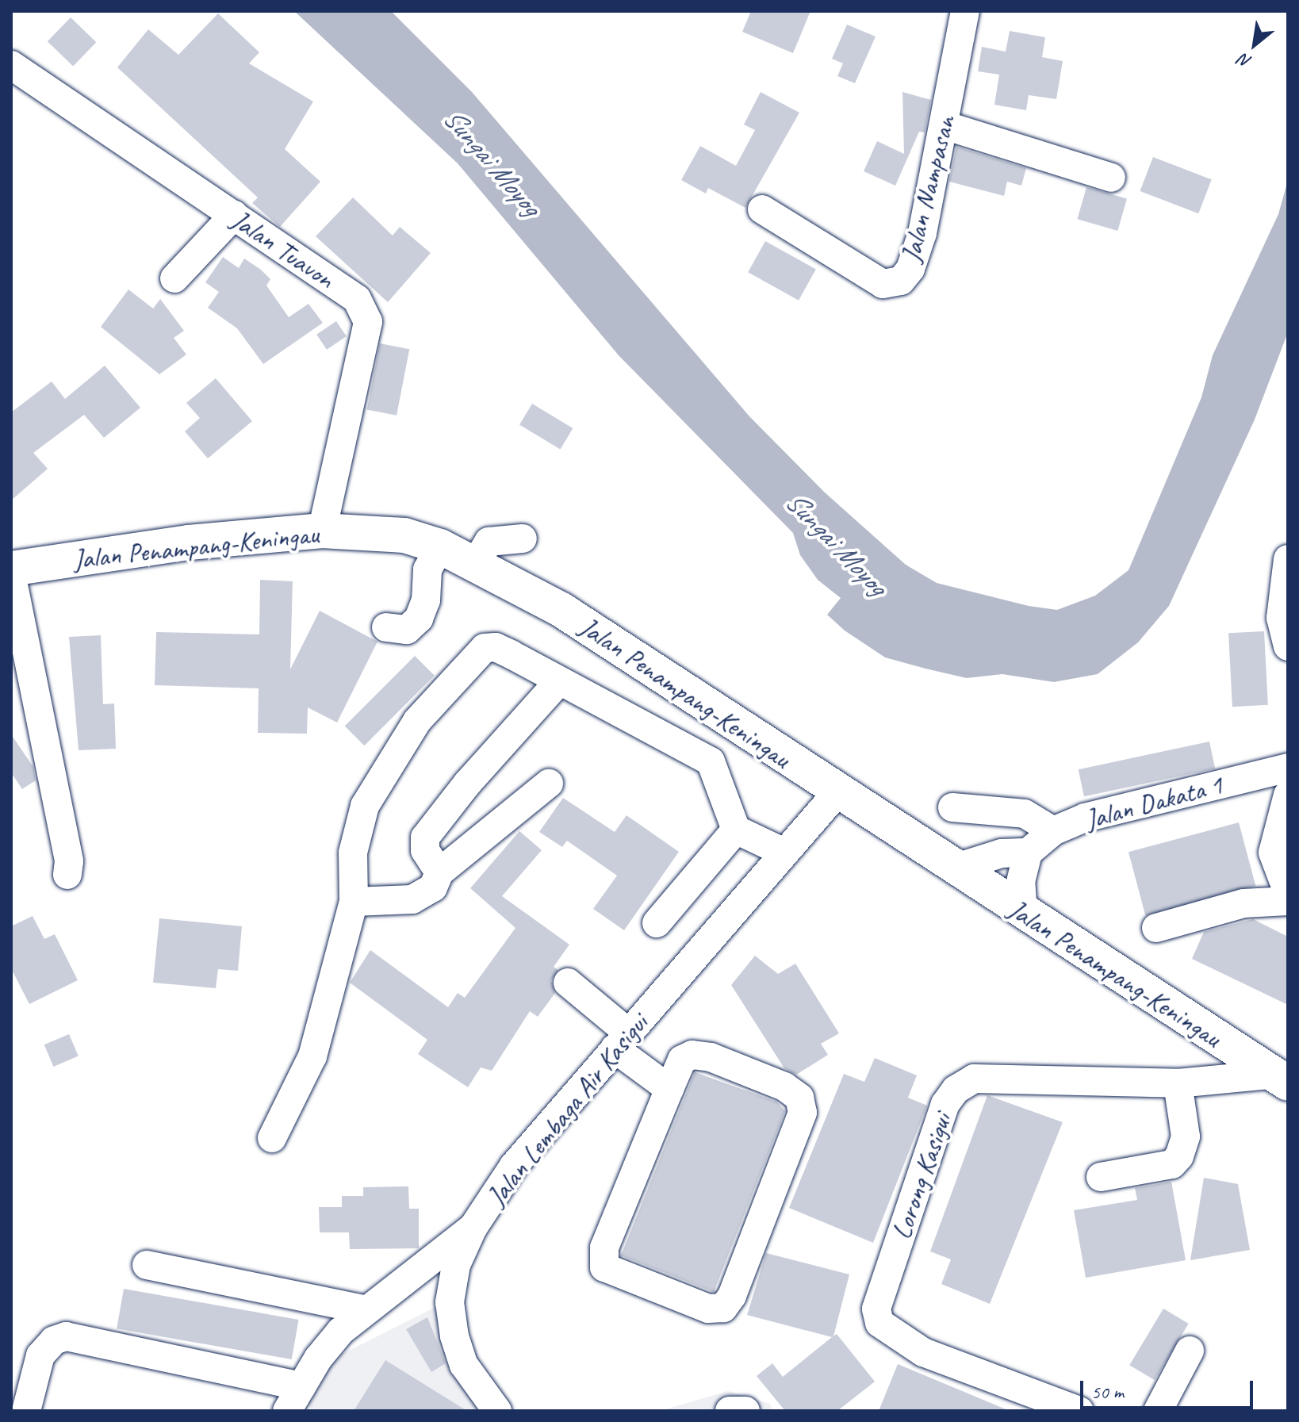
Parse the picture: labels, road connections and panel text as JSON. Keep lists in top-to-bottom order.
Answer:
{
  "streets": {
    "main road": ["Jalan Penampang-Keningau"],
    "street": [
      "Jalan Nampasan",
      "Jalan Tuavon",
      "Jalan Dakata 1",
      "Jalan Lembaga Air Kasigui",
      "Lorong Kasigui"
    ]
  },
  "crossings": [
    ["Jalan Tuavon", "Jalan Penampang-Keningau"],
    ["Jalan Penampang-Keningau", "Jalan Lembaga Air Kasigui"],
    ["Jalan Penampang-Keningau", "Lorong Kasigui"]
  ],
  "water": ["Sungai Moyog"],
  "scale_bar": "50 m",
  "north": "bottom left"
}
